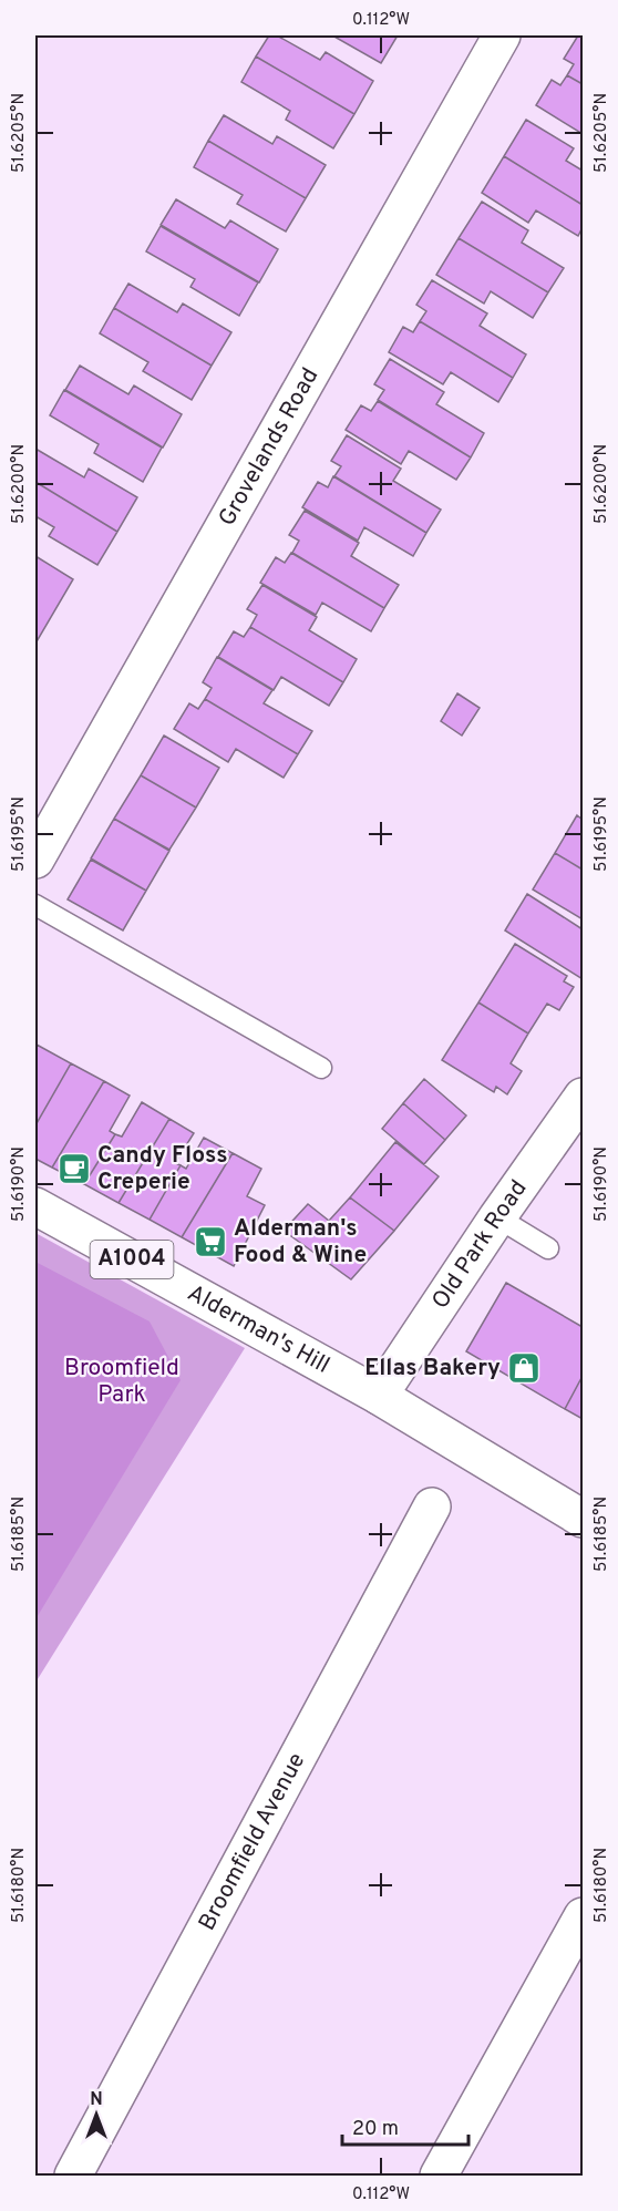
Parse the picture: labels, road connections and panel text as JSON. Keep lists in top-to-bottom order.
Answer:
{
  "streets": {
    "street": [
      "Grovelands Road",
      "Old Park Road",
      "A1004",
      "Alderman's Hill",
      "Broomfield Avenue"
    ]
  },
  "crossings": [
    ["Old Park Road", "Alderman's Hill"]
  ],
  "parks": ["Broomfield Park"],
  "places": {
    "cafe": ["Candy Floss Creperie"],
    "supermarket": ["Alderman's Food & Wine"],
    "shop": ["Ellas Bakery"]
  },
  "scale_bar": "20 m",
  "north": "top",
  "coordinates": [
    "0.112°W",
    "51.6205°N",
    "51.6200°N",
    "51.6195°N",
    "51.6190°N",
    "51.6185°N",
    "51.6180°N"
  ]
}
